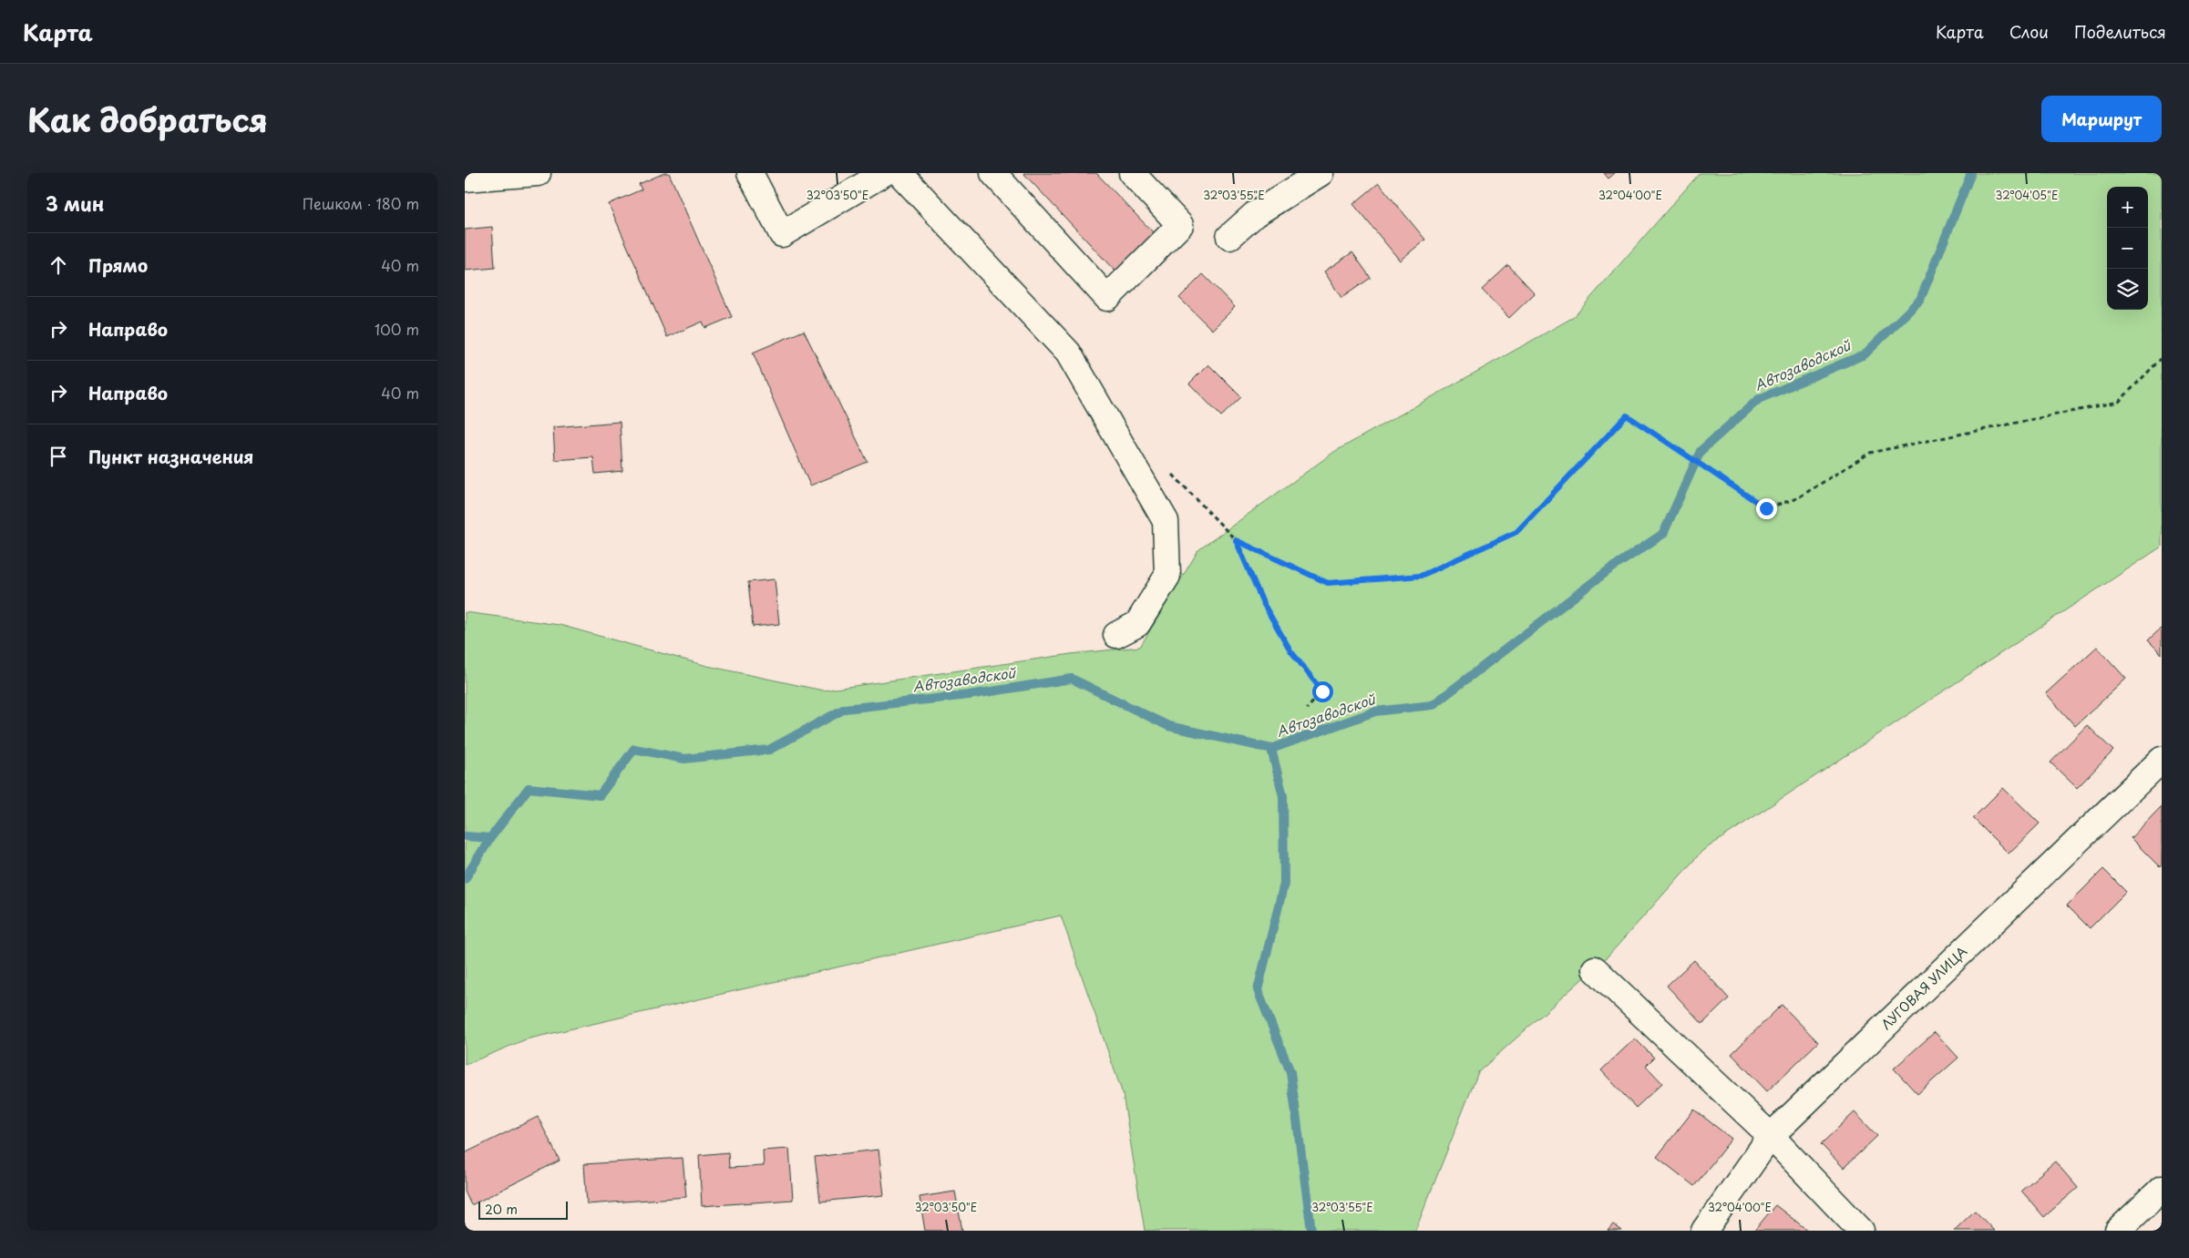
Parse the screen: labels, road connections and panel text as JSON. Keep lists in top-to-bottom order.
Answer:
{
  "streets": {
    "street": ["ЛУГОВАЯ УЛИЦА"]
  },
  "water": ["Автозаводской"],
  "scale_bar": "20 m",
  "page": {
    "header": "Карта",
    "nav": ["Карта", "Слои", "Поделиться"],
    "title": "Как добраться",
    "buttons": "Маршрут",
    "heading": ["3 мин", "Пешком · 180 m"],
    "map_buttons": ["+", "−"],
    "list": [
      ["Прямо", "40 m"],
      ["Направо", "100 m"],
      ["Направо", "40 m"],
      "Пункт назначения"
    ],
    "scale": "20 m"
  },
  "coordinates": [
    "32°03'50\"E",
    "32°03'55\"E",
    "32°04'00\"E",
    "32°04'05\"E"
  ]
}
